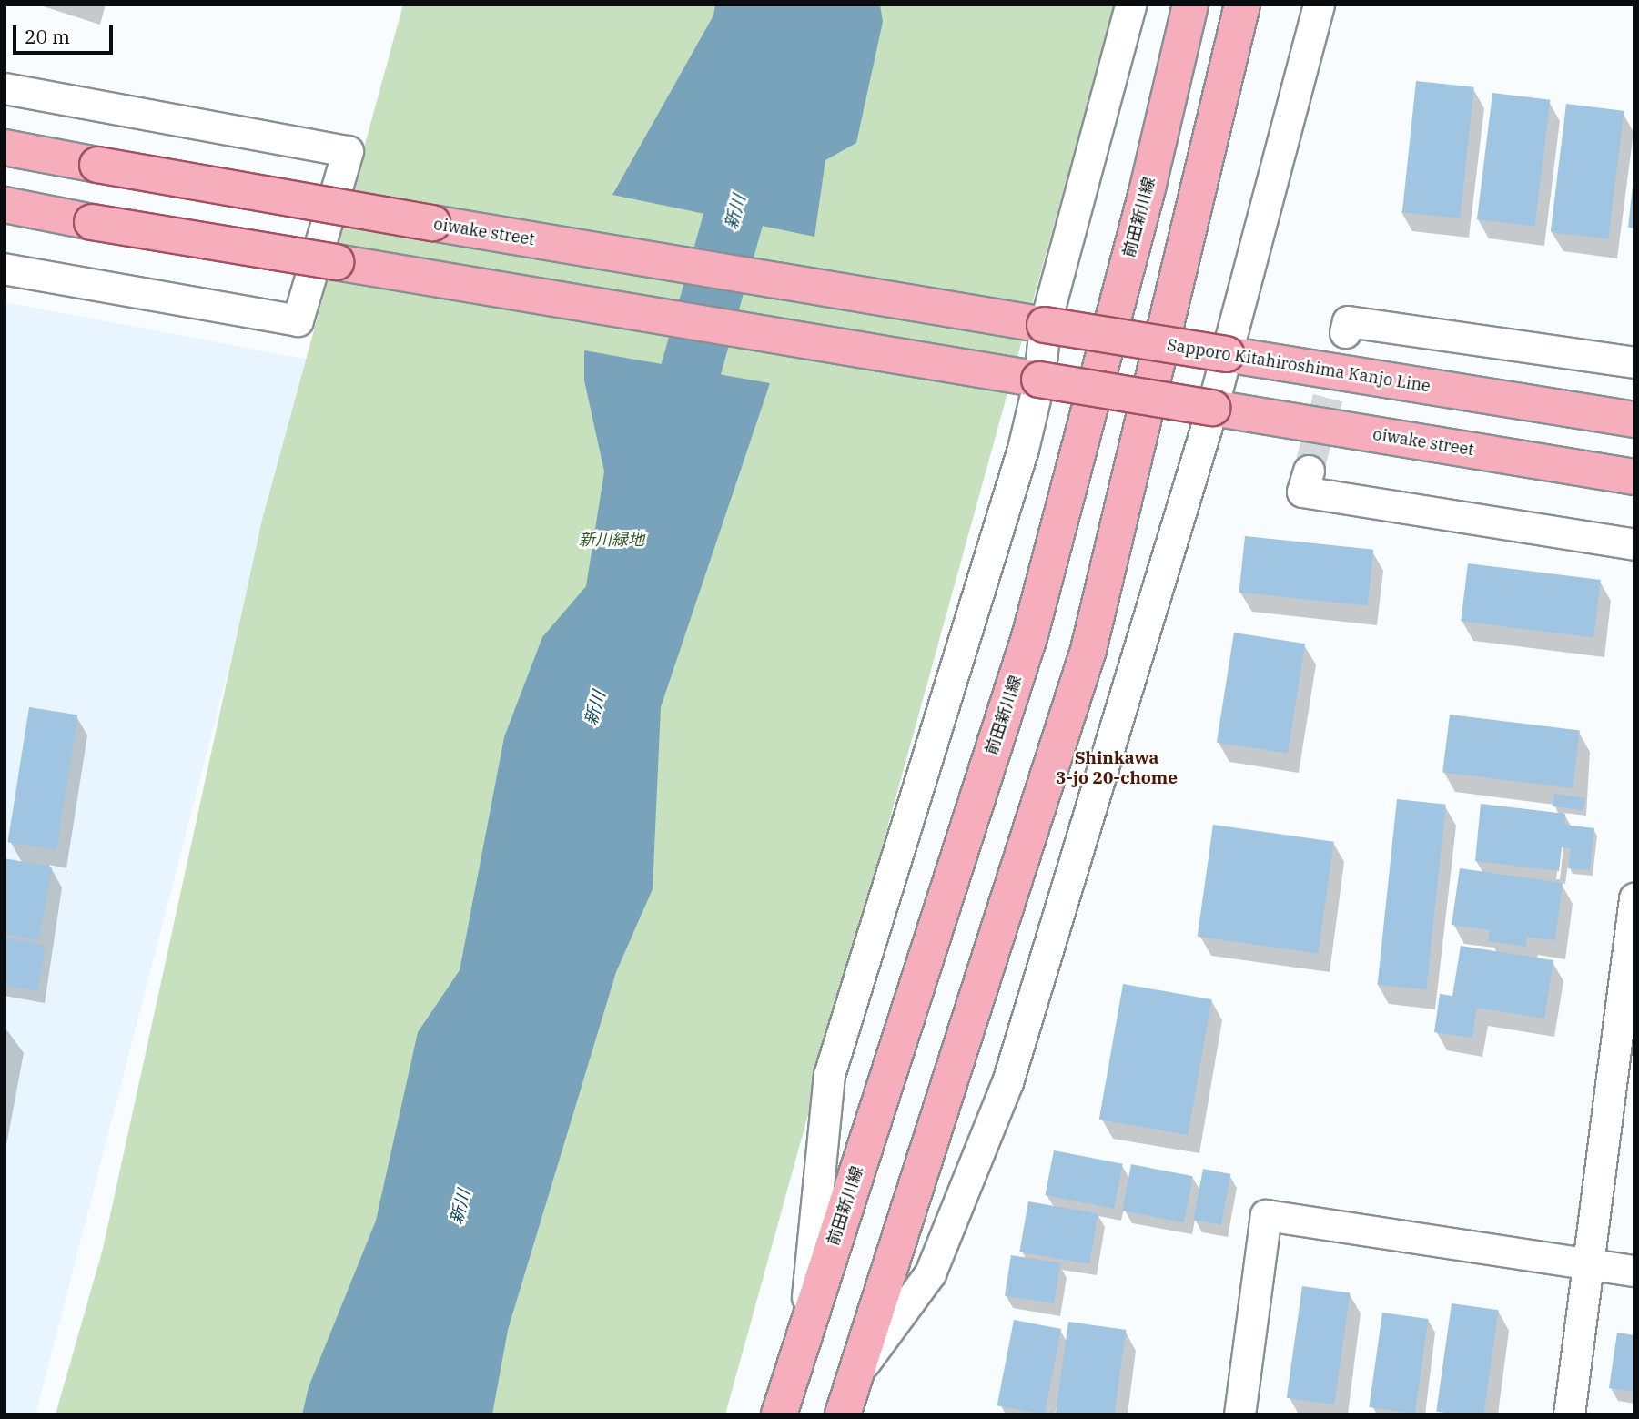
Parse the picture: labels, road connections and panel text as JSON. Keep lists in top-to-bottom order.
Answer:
{
  "streets": {
    "main road": ["前田新川線", "oiwake street", "Sapporo Kitahiroshima Kanjo Line"]
  },
  "crossings": [
    ["oiwake street", "Sapporo Kitahiroshima Kanjo Line"]
  ],
  "districts": ["Shinkawa 3-jo 20-chome"],
  "water": ["新川"],
  "parks": ["新川緑地"],
  "scale_bar": "20 m"
}
